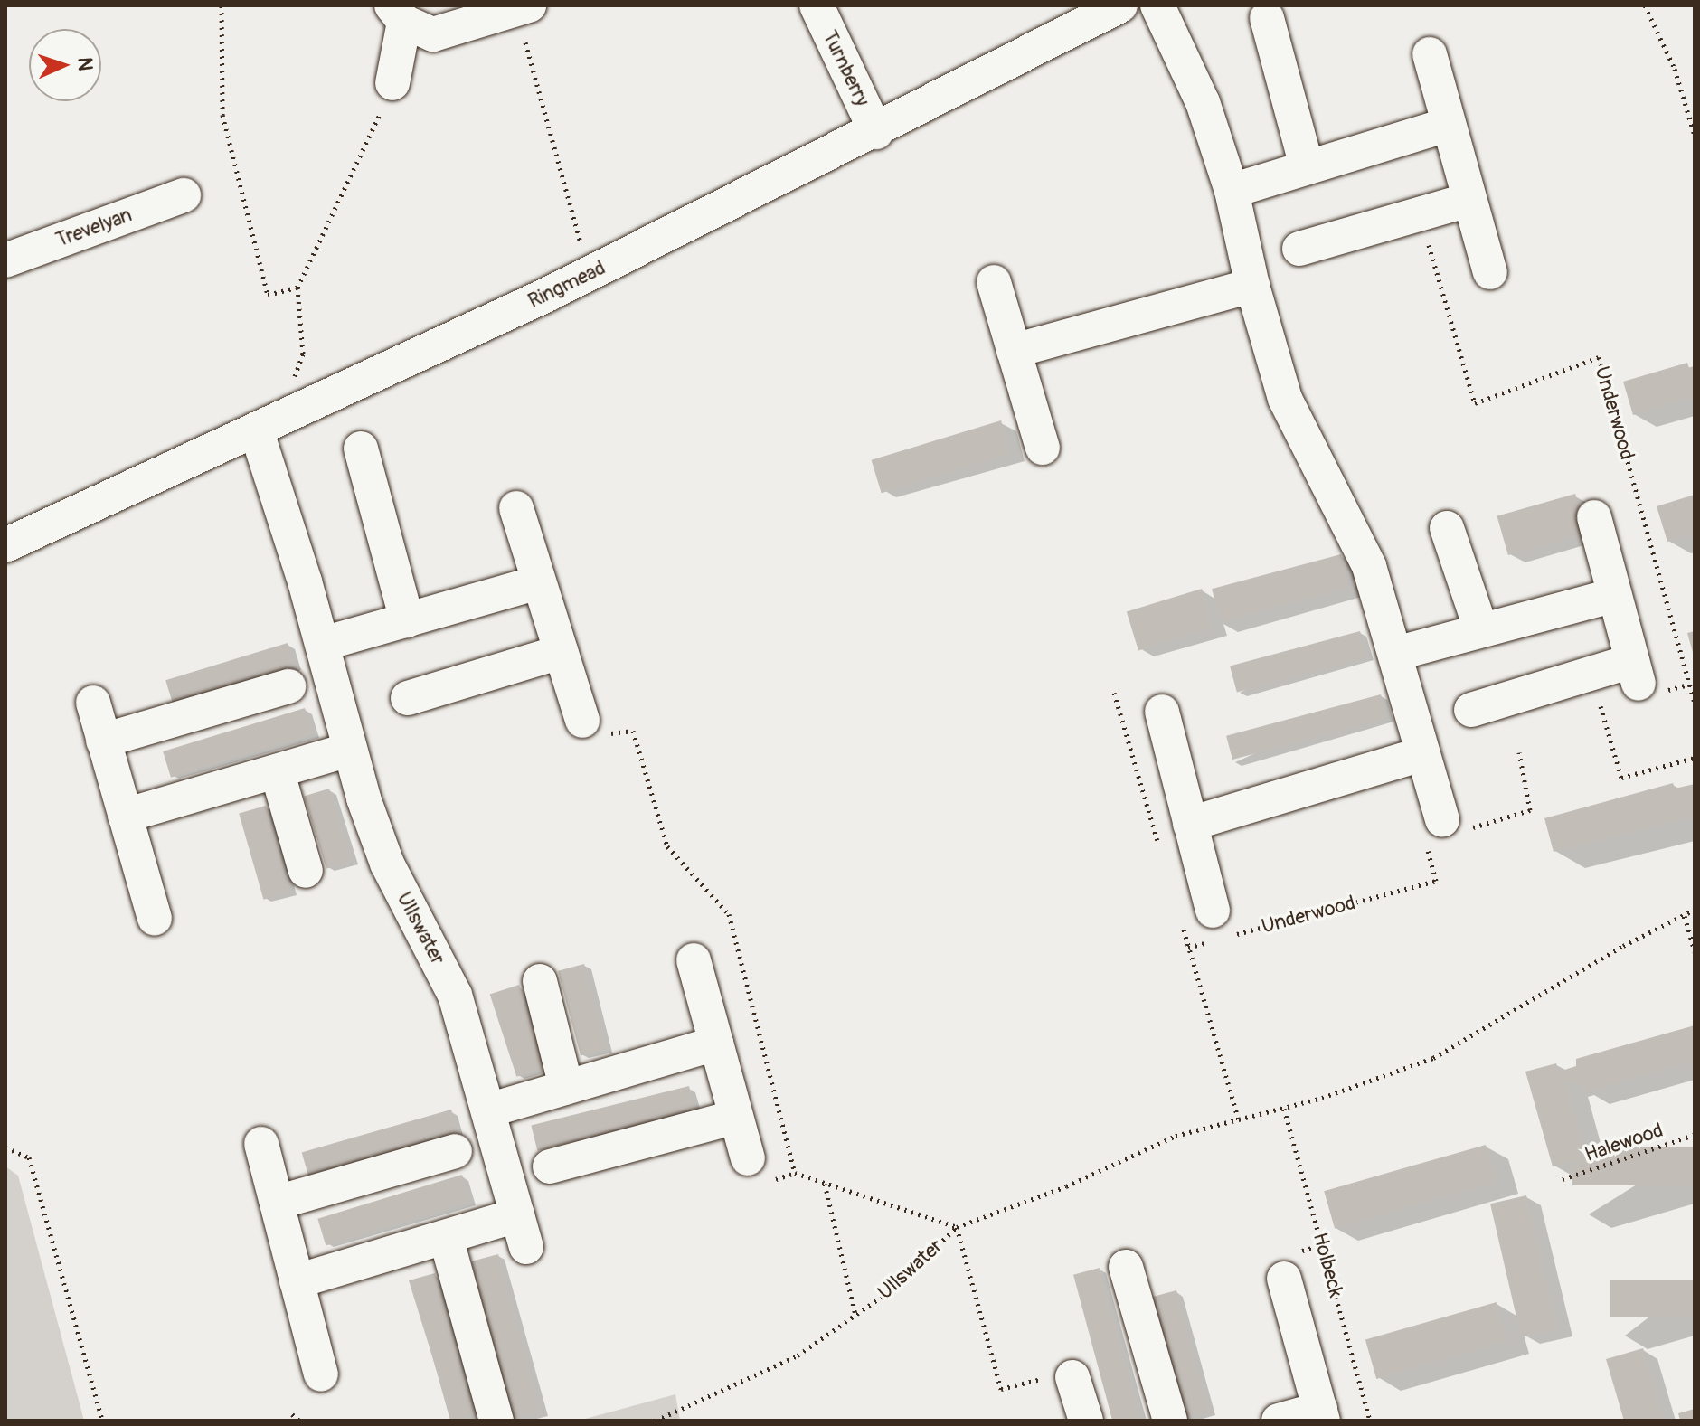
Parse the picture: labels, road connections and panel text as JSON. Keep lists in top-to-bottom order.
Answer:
{
  "streets": {
    "street": [
      "Turnberry",
      "Trevelyan",
      "Ringmead",
      "Ullswater"
    ],
    "path": ["Underwood", "Halewood", "Holbeck"]
  },
  "crossings": [
    ["Turnberry", "Ringmead"],
    ["Ringmead", "Ullswater"]
  ],
  "north": "right"
}
